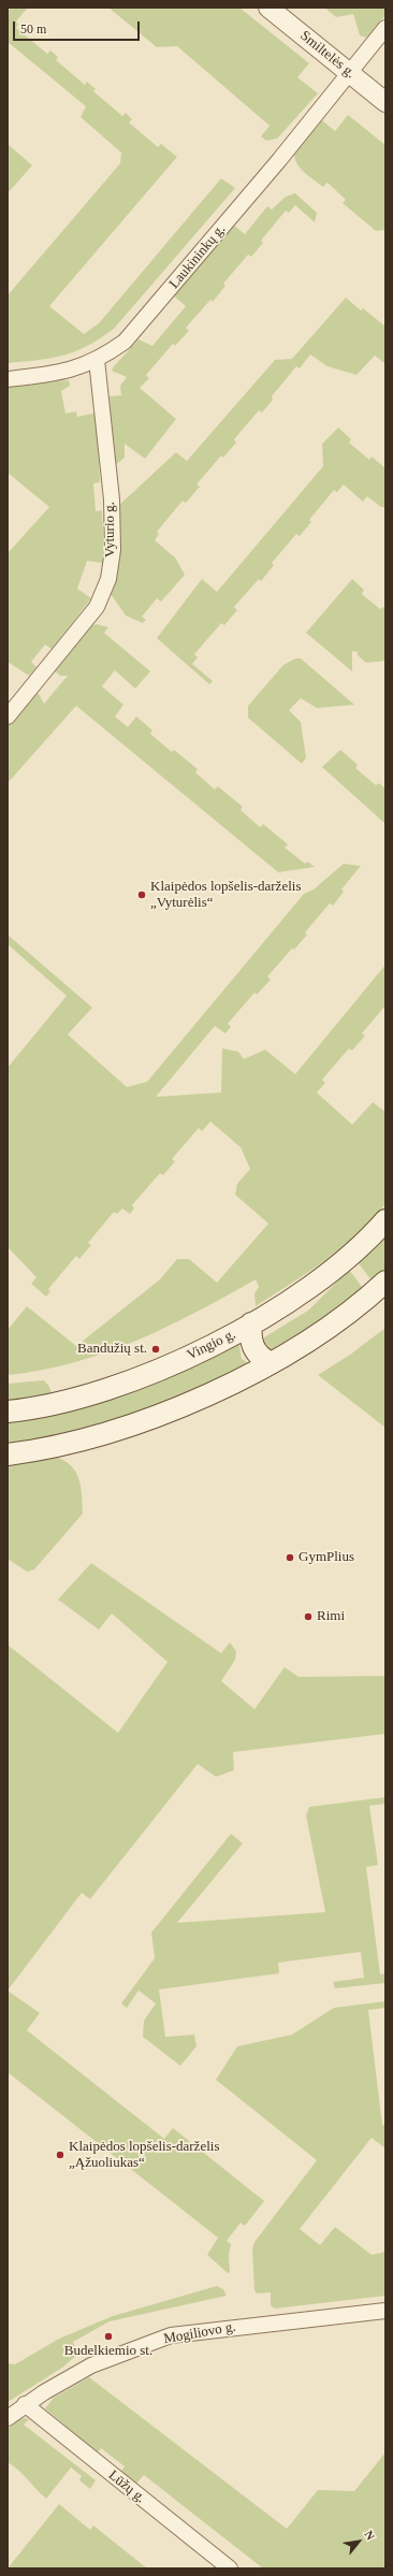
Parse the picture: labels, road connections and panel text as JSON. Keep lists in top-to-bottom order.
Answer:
{
  "streets": {
    "main road": ["Vingio g."],
    "street": [
      "Smiltelės g.",
      "Laukininkų g.",
      "Vyturio g.",
      "Mogiliovo g.",
      "Lūžų g."
    ]
  },
  "crossings": [
    ["Smiltelės g.", "Laukininkų g."],
    ["Laukininkų g.", "Vyturio g."],
    ["Mogiliovo g.", "Lūžų g."]
  ],
  "places": [
    "Klaipėdos lopšelis-darželis „Vyturėlis“",
    "Bandužių st.",
    "GymPlius",
    "Rimi",
    "Klaipėdos lopšelis-darželis „Ąžuoliukas“",
    "Budelkiemio st."
  ],
  "scale_bar": "50 m",
  "north": "top right"
}
